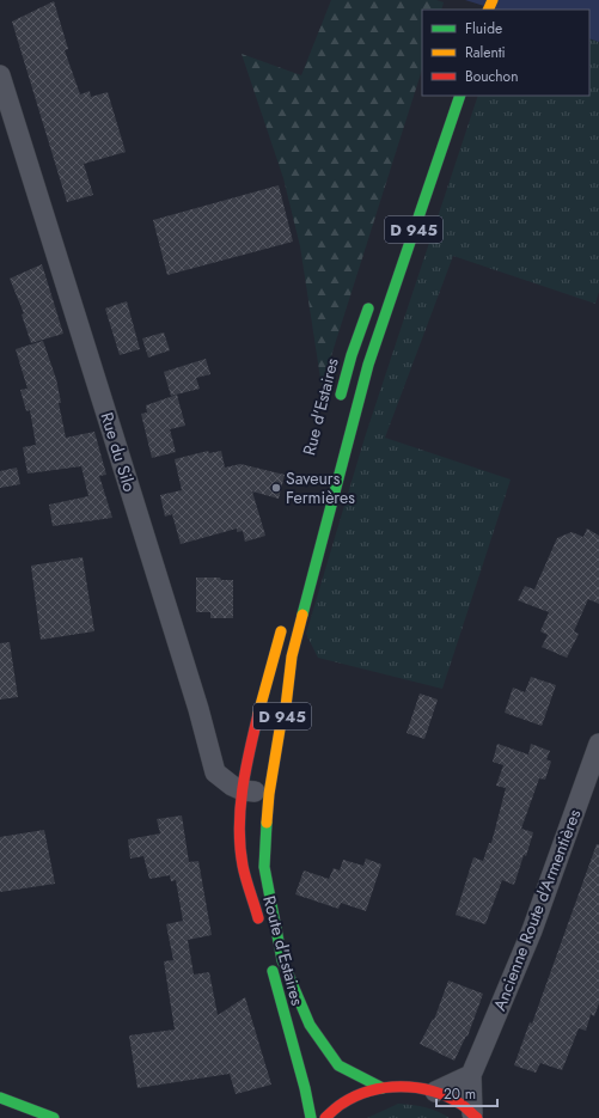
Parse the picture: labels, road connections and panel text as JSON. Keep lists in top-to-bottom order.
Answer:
{
  "streets": {
    "main road": ["D 945", "Rue d'Estaires", "Route d'Estaires"],
    "street": ["Rue du Silo", "Ancienne Route d'Armentières"]
  },
  "crossings": [
    ["D 945", "Rue du Silo"],
    ["D 945", "Route d'Estaires"],
    ["Rue du Silo", "Route d'Estaires"]
  ],
  "places": ["Saveurs Fermières"],
  "legend": ["Fluide", "Ralenti", "Bouchon"],
  "scale_bar": "20 m"
}
